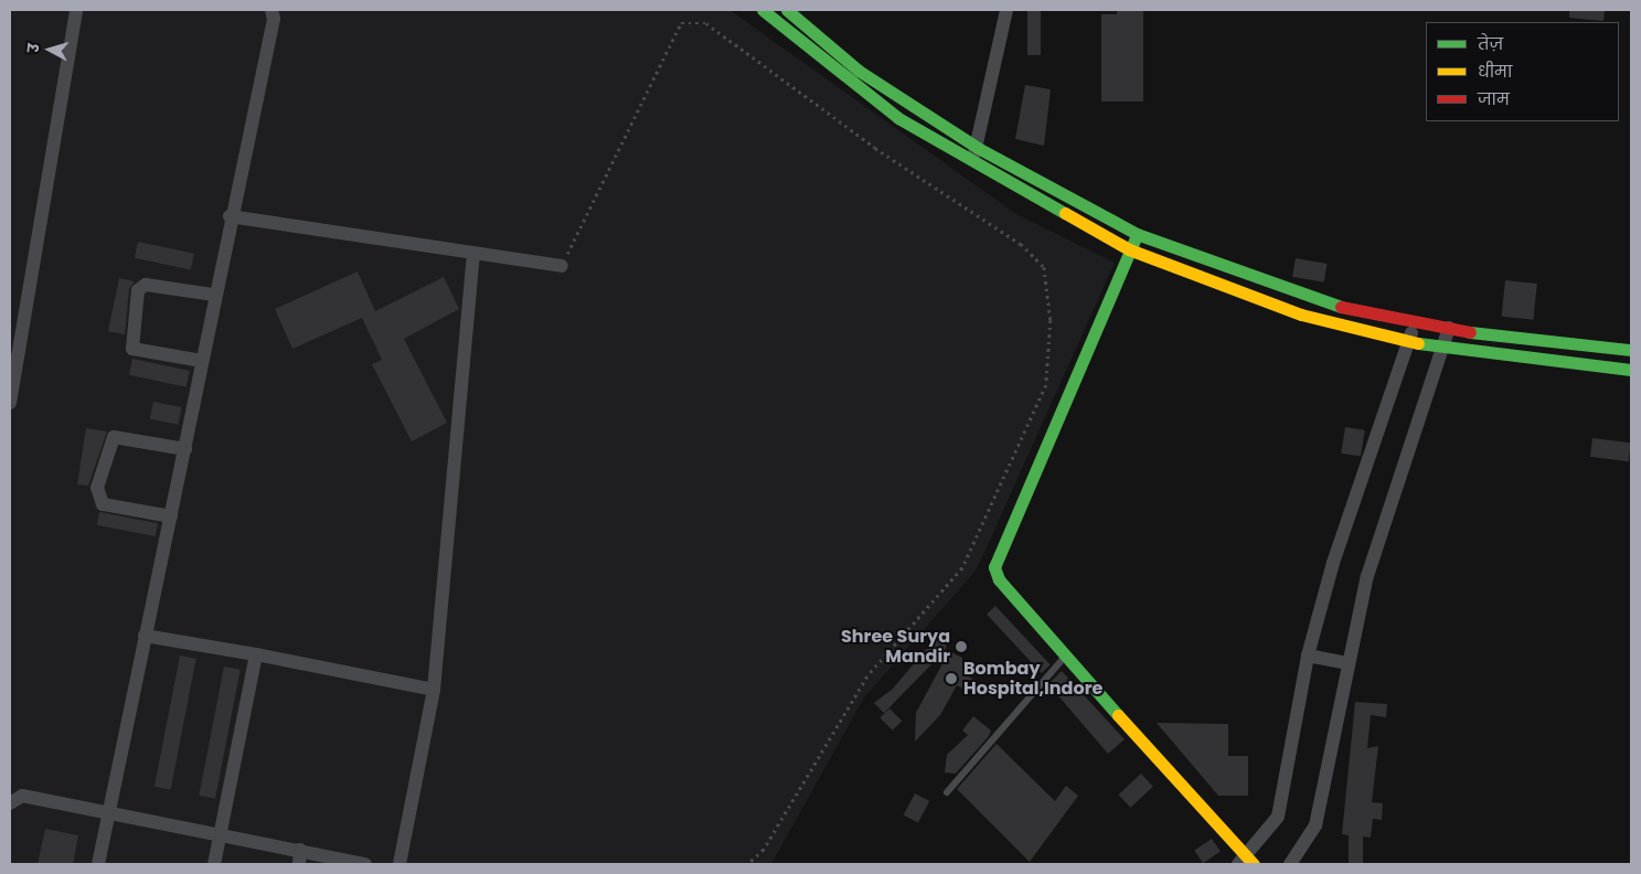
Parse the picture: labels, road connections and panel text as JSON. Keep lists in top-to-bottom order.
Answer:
{
  "places": ["Shree Surya Mandir", "Bombay Hospital,Indore"],
  "legend": ["तेज़", "धीमा", "जाम"],
  "north": "left"
}
